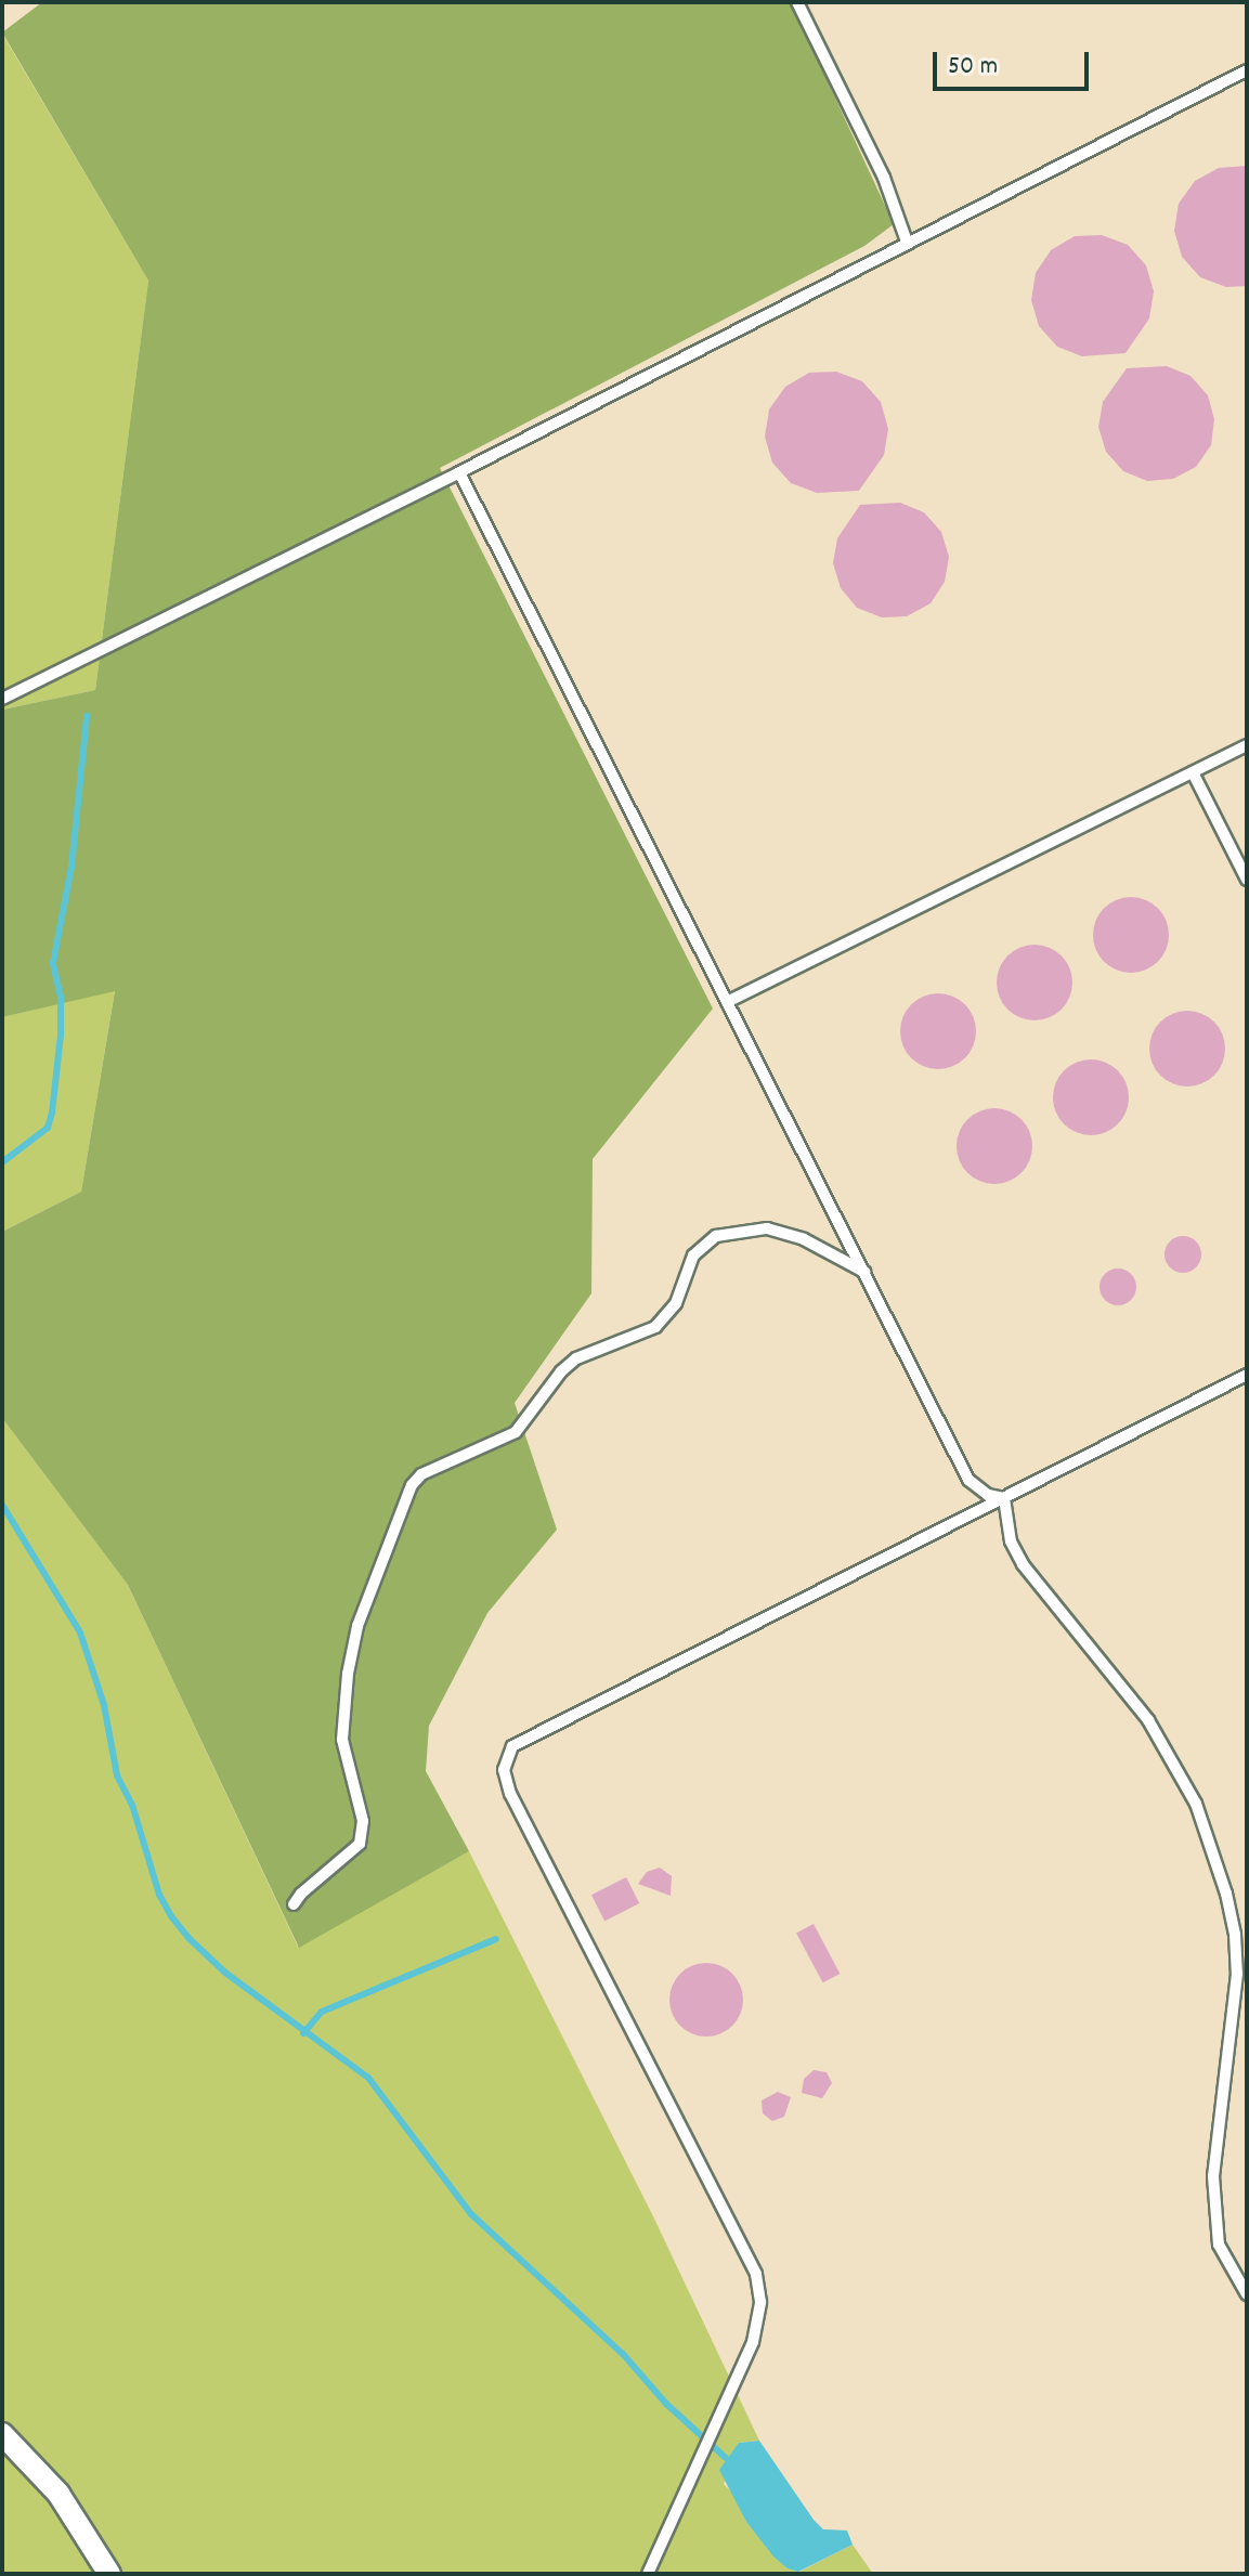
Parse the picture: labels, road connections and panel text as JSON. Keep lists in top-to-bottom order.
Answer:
{
  "scale_bar": "50 m"
}
